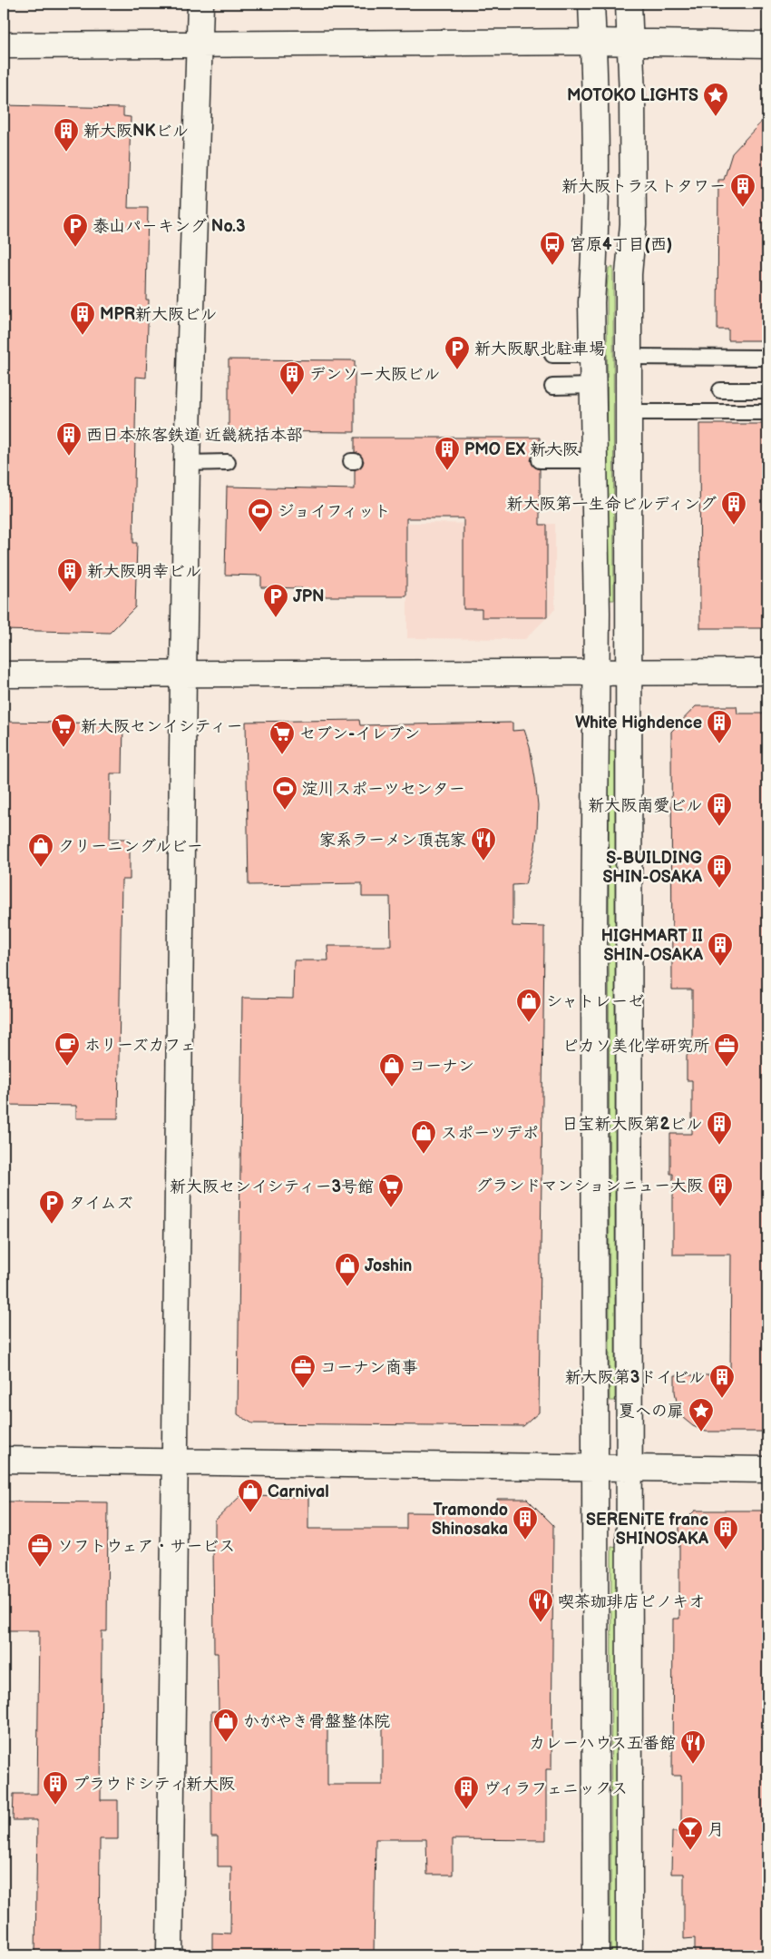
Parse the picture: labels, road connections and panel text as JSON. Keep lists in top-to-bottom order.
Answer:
{
  "places": {
    "place": ["MOTOKO LIGHTS", "夏への扉"],
    "building": [
      "新大阪NKビル",
      "新大阪トラストタワー",
      "MPR新大阪ビル",
      "デンソー大阪ビル",
      "西日本旅客鉄道 近畿統括本部",
      "PMO EX 新大阪",
      "新大阪第一生命ビルディング",
      "新大阪明幸ビル",
      "White Highdence",
      "新大阪南愛ビル",
      "S-BUILDING SHIN-OSAKA",
      "HIGHMART II SHIN-OSAKA",
      "日宝新大阪第2ビル",
      "グランドマンションニュー大阪",
      "新大阪第3ドイビル",
      "Tramondo Shinosaka",
      "SERENiTE franc SHINOSAKA",
      "プラウドシティ新大阪",
      "ヴィラフェニックス"
    ],
    "parking": [
      "泰山パ－キング No.3",
      "新大阪駅北駐車場",
      "JPN",
      "タイムズ"
    ],
    "bus stop": ["宮原4丁目(西)"],
    "sports": ["ジョイフィット", "淀川スポーツセンター"],
    "supermarket": ["新大阪センイシティー", "セブン-イレブン", "新大阪センイシティー3号館"],
    "restaurant": ["家系ラーメン頂㐂家", "喫茶珈琲店ピノキオ", "カレーハウス五番館"],
    "shop": [
      "クリーニングルビー",
      "シャトレーゼ",
      "コーナン",
      "スポーツデポ",
      "Joshin",
      "Carnival",
      "かがやき骨盤整体院"
    ],
    "cafe": ["ホリーズカフェ"],
    "office": ["ピカソ美化学研究所", "コーナン商事", "ソフトウェア・サービス"],
    "bar": ["月"]
  }
}
